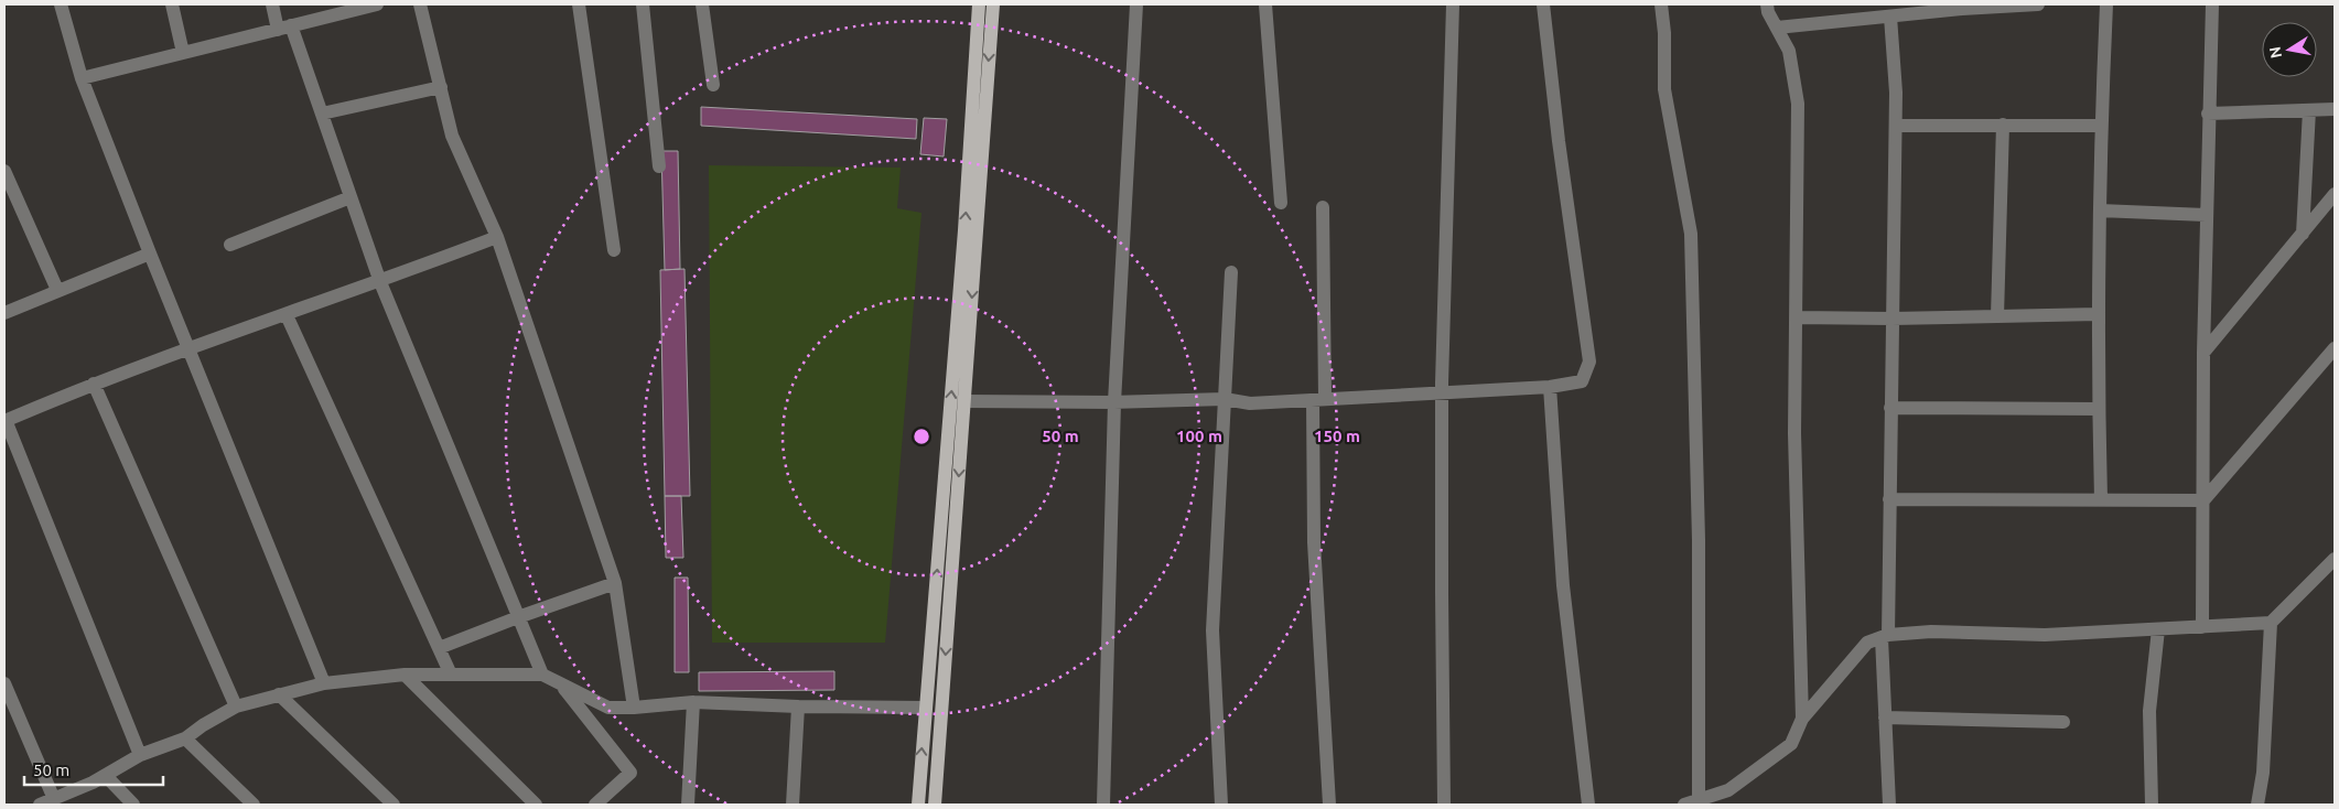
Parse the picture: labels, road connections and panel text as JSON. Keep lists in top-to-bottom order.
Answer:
{
  "scale_bar": "50 m",
  "north": "left",
  "rings": ["50 m", "100 m", "150 m"]
}
